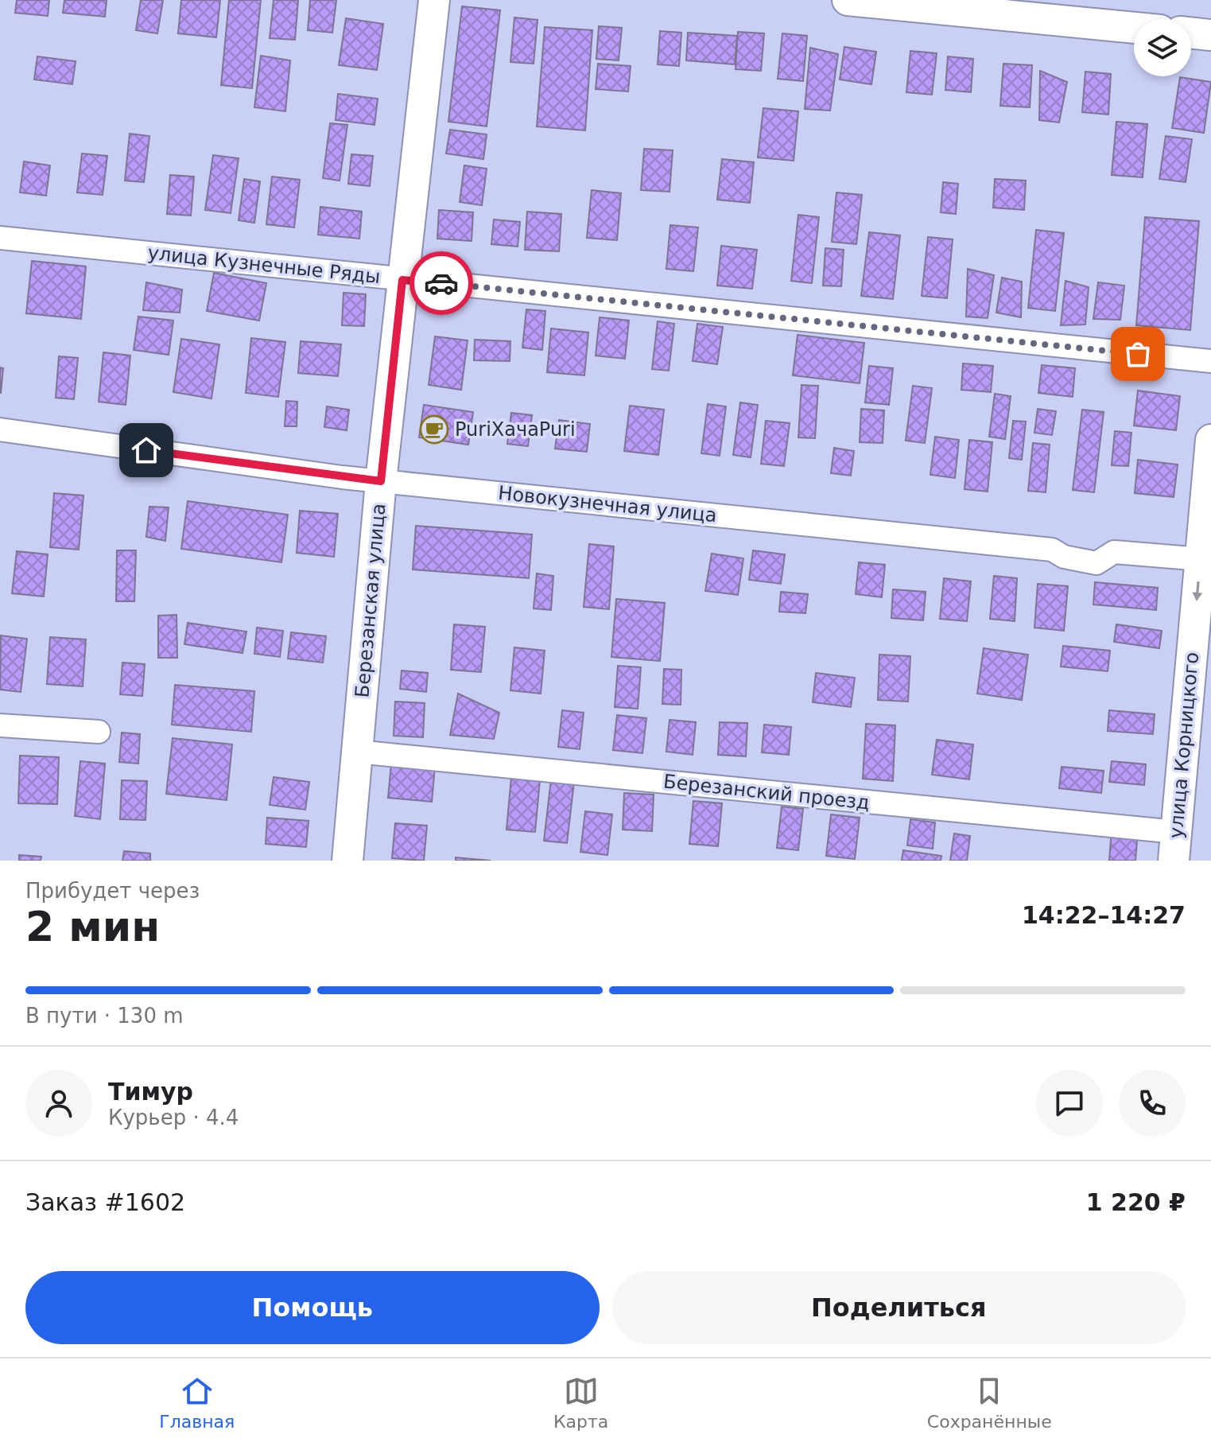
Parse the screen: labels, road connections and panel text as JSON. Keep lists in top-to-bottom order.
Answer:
{
  "streets": {
    "street": [
      "улица Кузнечные Ряды",
      "Новокузнечная улица",
      "Березанская улица",
      "улица Корницкого",
      "Березанский проезд"
    ]
  },
  "crossings": [
    ["улица Кузнечные Ряды", "Березанская улица"],
    ["Новокузнечная улица", "Березанская улица"],
    ["Новокузнечная улица", "улица Корницкого"],
    ["Березанская улица", "Березанский проезд"],
    ["улица Корницкого", "Березанский проезд"]
  ],
  "one_way": ["улица Корницкого"],
  "places": {
    "cafe": ["PuriХачаPuri"]
  },
  "page": {
    "heading": ["2 мин", "Прибудет через", "14:22–14:27"],
    "panel": [
      "Тимур",
      "Курьер · 4.4",
      "Заказ #1602",
      "1 220 ₽"
    ],
    "bar": "В пути · 130 m",
    "buttons": ["Помощь", "Поделиться"],
    "tabs": ["Главная", "Карта", "Сохранённые"]
  }
}
